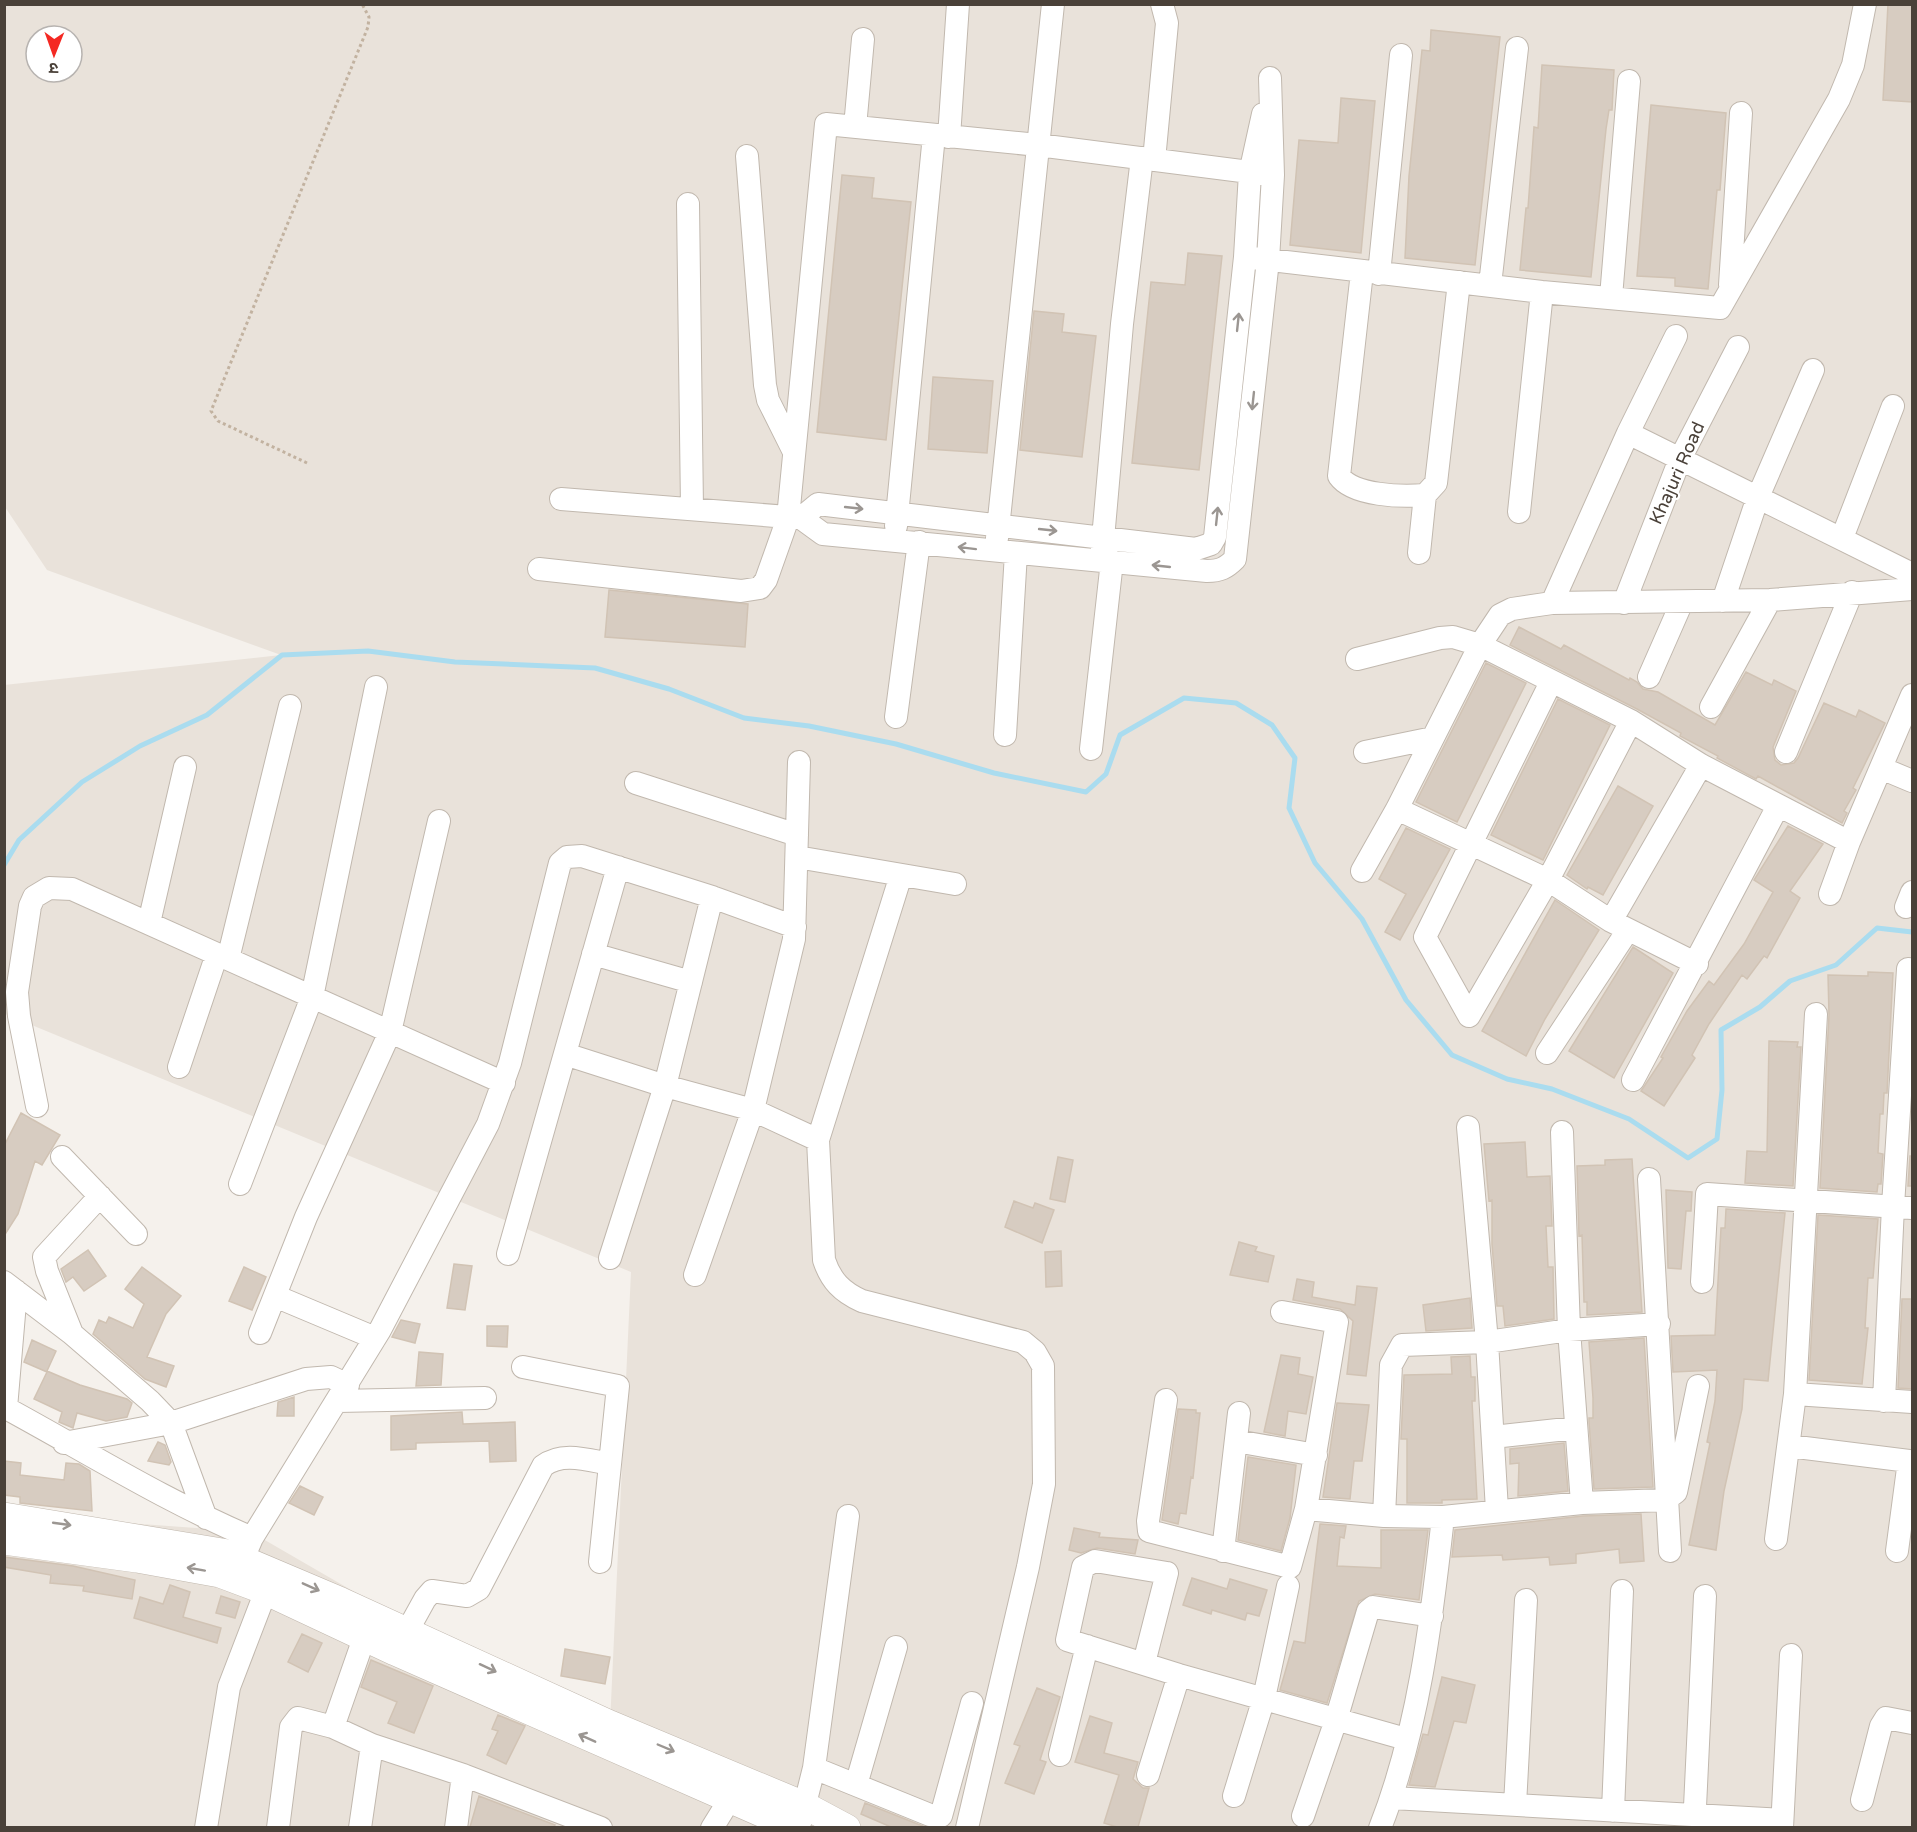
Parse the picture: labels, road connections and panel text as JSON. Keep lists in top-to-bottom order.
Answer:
{
  "streets": {
    "street": ["Khajuri Road"]
  },
  "north": "bottom"
}
